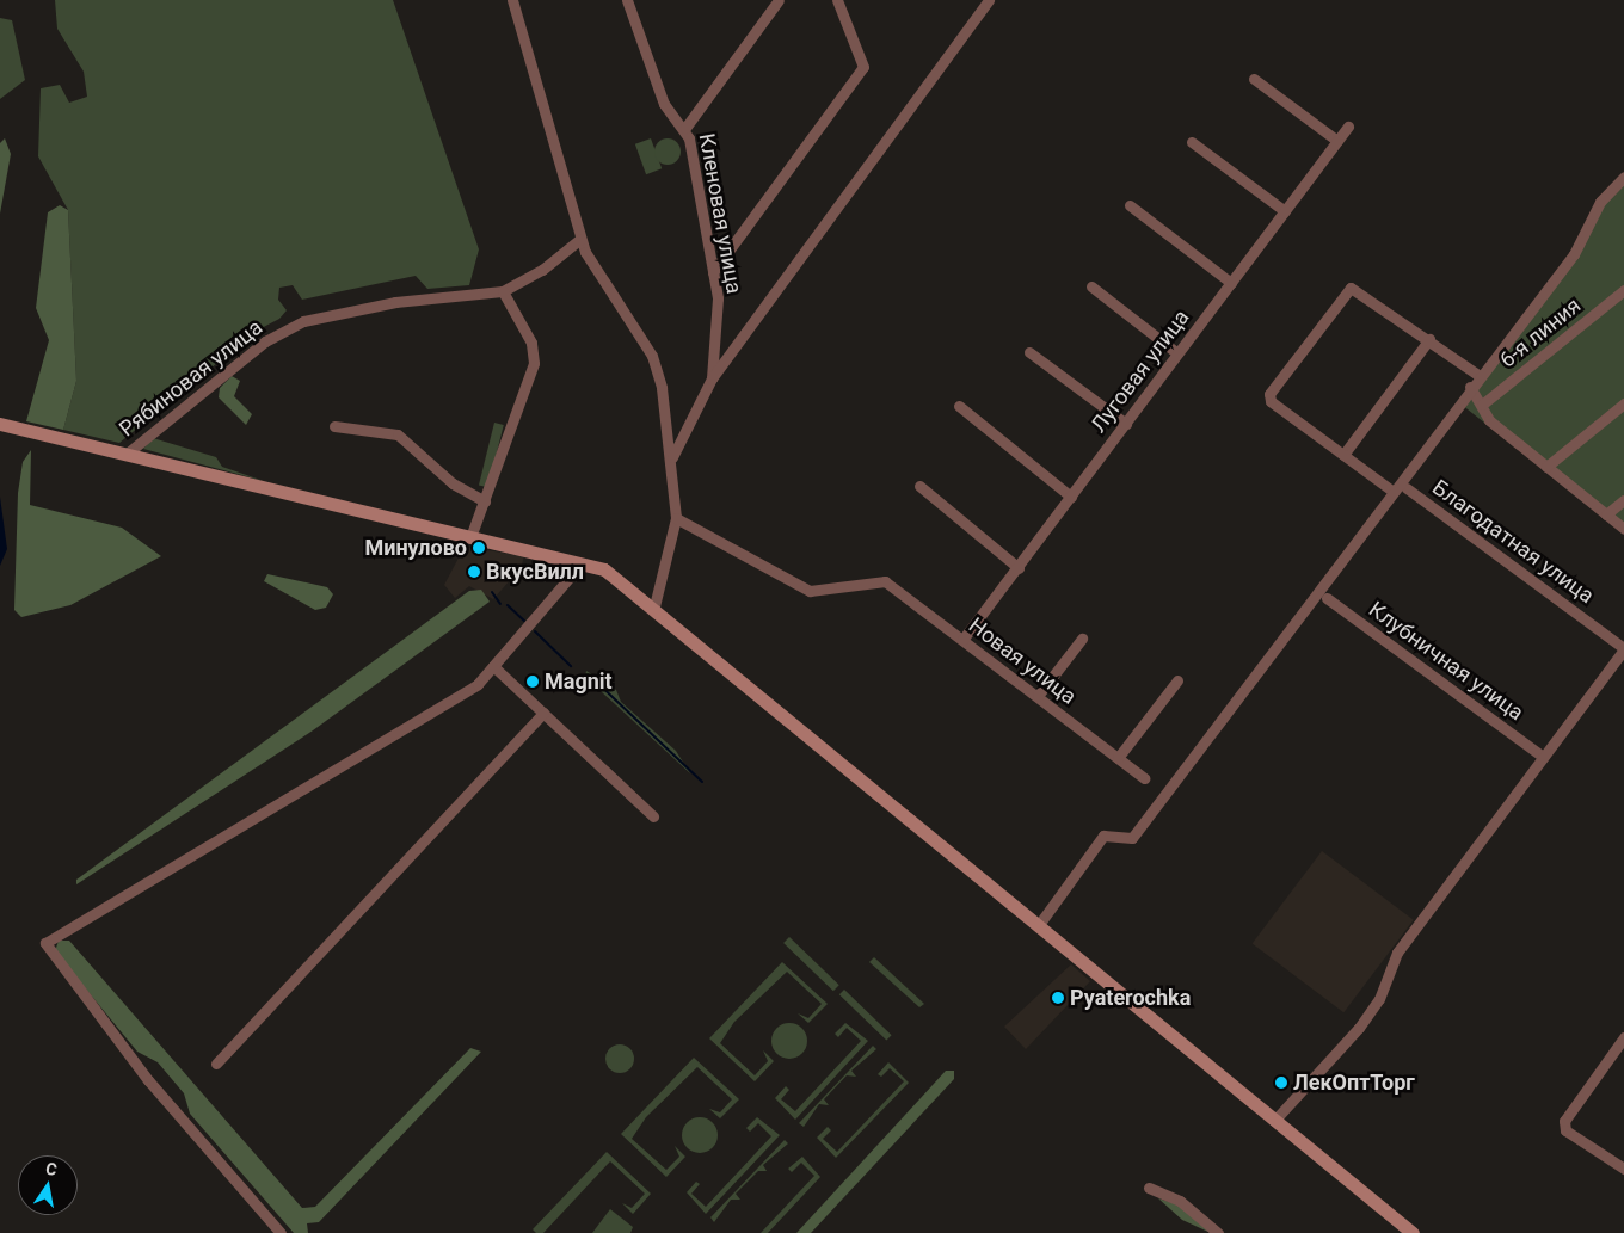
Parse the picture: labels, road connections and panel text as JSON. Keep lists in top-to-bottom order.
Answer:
{
  "streets": {
    "street": [
      "Кленовая улица",
      "6-я линия",
      "Луговая улица",
      "Рябиновая улица",
      "Благодатная улица",
      "Новая улица",
      "Клубничная улица"
    ]
  },
  "crossings": [
    ["Луговая улица", "Новая улица"]
  ],
  "places": [
    "Минулово",
    "ВкусВилл",
    "Magnit",
    "Pyaterochka",
    "ЛекОптТорг"
  ],
  "north": "top"
}
